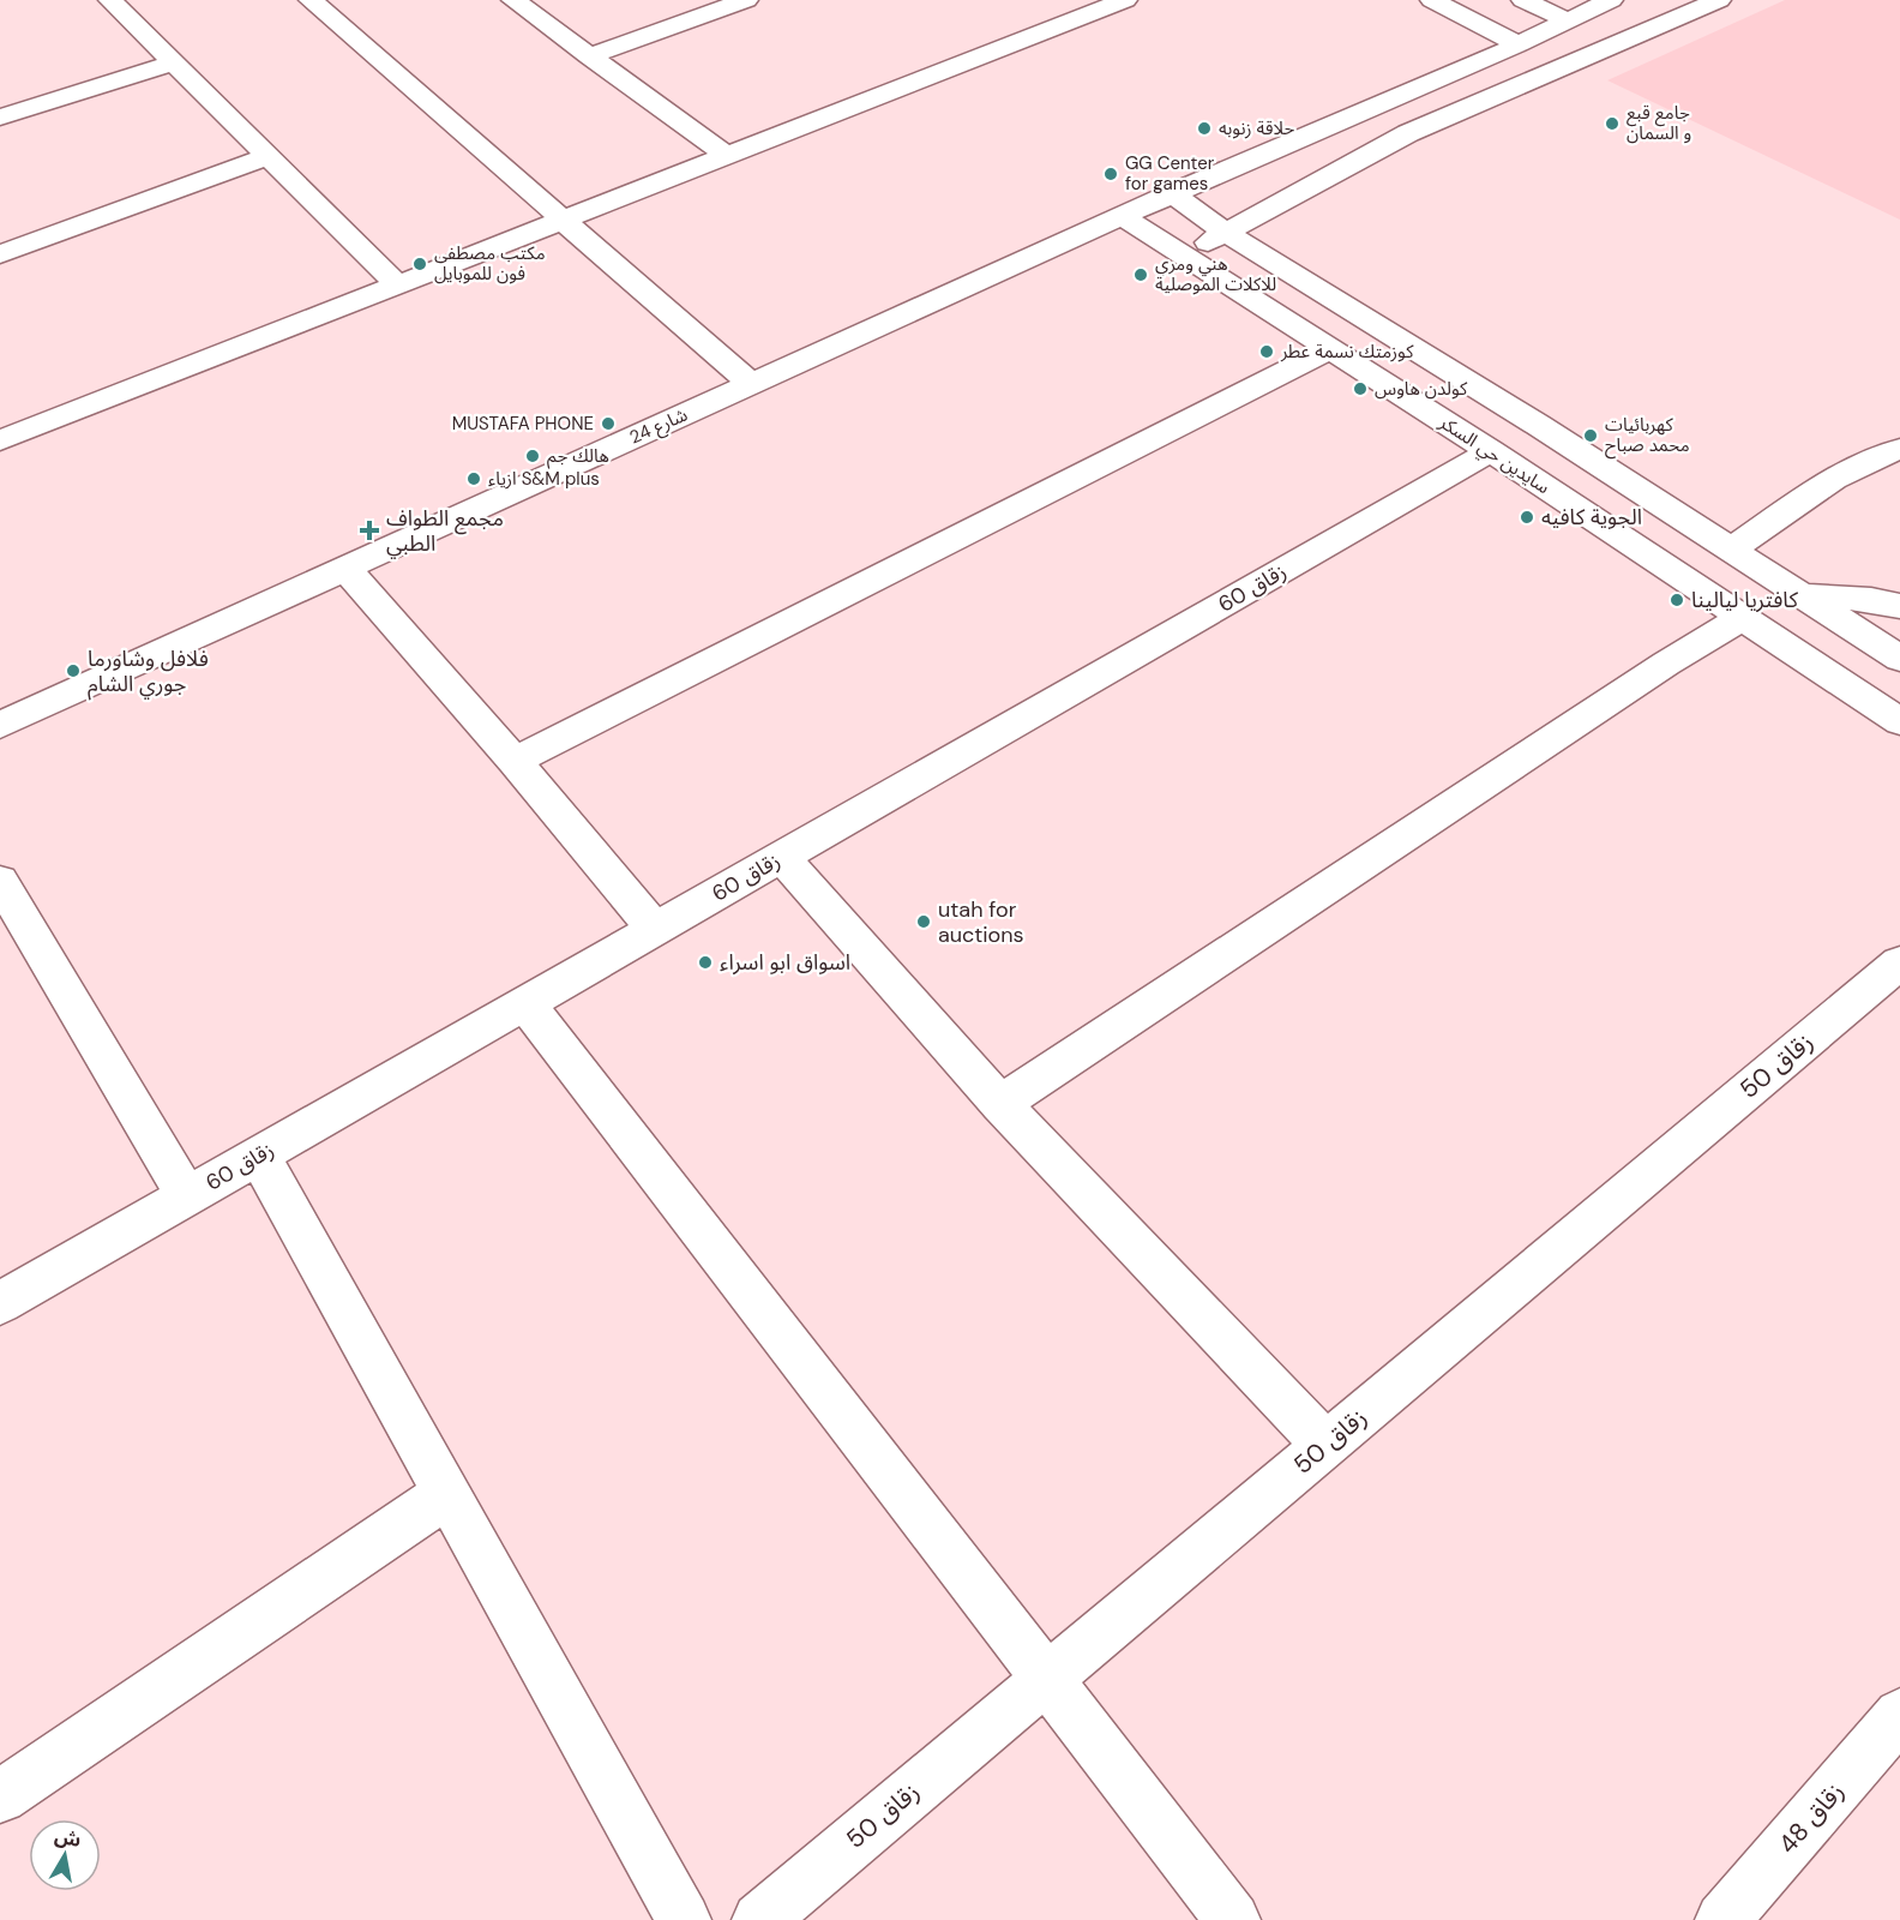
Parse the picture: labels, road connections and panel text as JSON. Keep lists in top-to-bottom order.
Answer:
{
  "streets": {
    "street": [
      "شارع 24",
      "سايدين حي السكر",
      "زقاق 60",
      "زقاق 50",
      "زقاق 48"
    ]
  },
  "crossings": [
    ["شارع 24", "سايدين حي السكر"],
    ["سايدين حي السكر", "زقاق 60"]
  ],
  "places": {
    "other": [
      "جامع قبع و السمان",
      "حلاقة زنوبه",
      "GG Center for games",
      "مكتب مصطفى فون للموبايل",
      "هني ومري للاكلات الموصلية",
      "كوزمتك نسمة عطر",
      "كولدن هاوس",
      "MUSTAFA PHONE",
      "كهربائيات محمد صباح",
      "هالك جم",
      "ازياء S&M plus",
      "الجوية كافيه",
      "كافتريا ليالينا",
      "فلافل وشاورما جوري الشام",
      "utah for auctions",
      "اسواق ابو اسراء"
    ],
    "health": ["مجمع الطواف الطبي"]
  },
  "north": "top"
}
